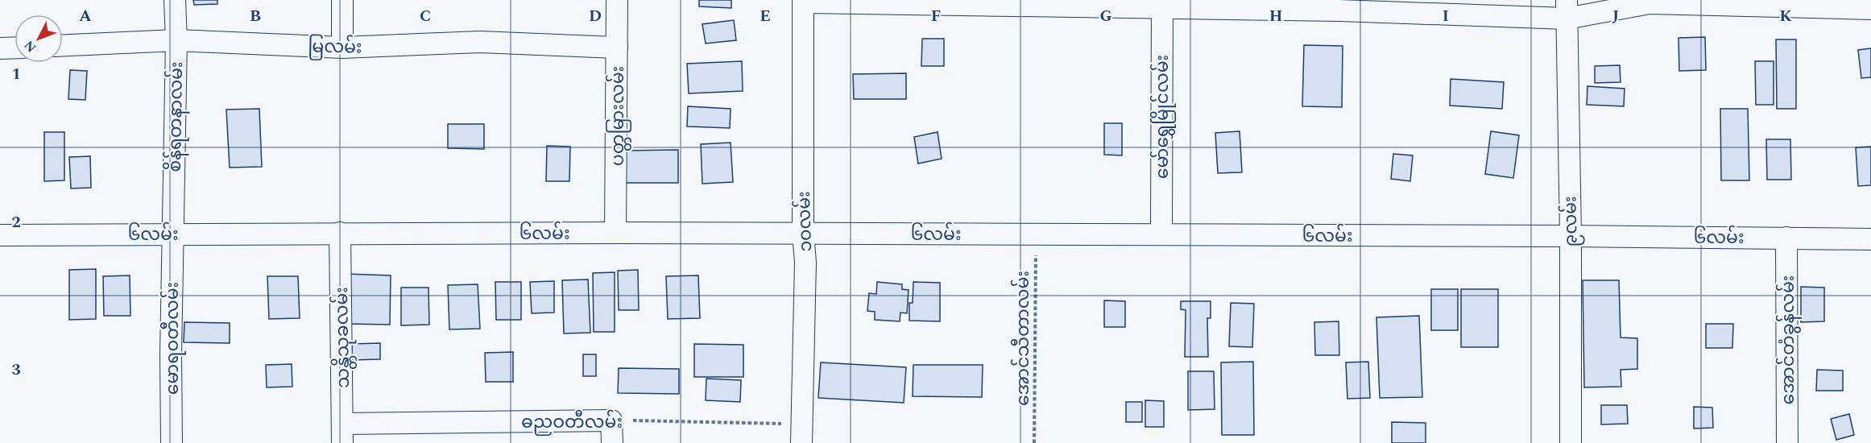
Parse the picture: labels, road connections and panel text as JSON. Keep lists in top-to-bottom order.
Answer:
{
  "streets": {
    "street": [
      "မြလမ်း",
      "ပတ္တမြားလမ်း",
      "စိန်ရတနာလမ်း",
      "မော်ရွှေမြိုင်လမ်း",
      "၁၀လမ်း",
      "၉လမ်း",
      "၆လမ်း",
      "သန္တိသုခလမ်း",
      "မောရဝတီလမ်း",
      "အောင်တံခွန်လမ်း",
      "ဓညဝတီလမ်း"
    ],
    "path": ["အောင်သီတာလမ်း"]
  },
  "crossings": [
    ["မြလမ်း", "ပတ္တမြားလမ်း"],
    ["မြလမ်း", "စိန်ရတနာလမ်း"],
    ["ပတ္တမြားလမ်း", "၆လမ်း"],
    ["စိန်ရတနာလမ်း", "၆လမ်း"],
    ["စိန်ရတနာလမ်း", "မောရဝတီလမ်း"],
    ["မော်ရွှေမြိုင်လမ်း", "၆လမ်း"],
    ["၁၀လမ်း", "၆လမ်း"],
    ["၁၀လမ်း", "ဓညဝတီလမ်း"],
    ["၉လမ်း", "၆လမ်း"],
    ["၆လမ်း", "သန္တိသုခလမ်း"],
    ["၆လမ်း", "မောရဝတီလမ်း"],
    ["၆လမ်း", "အောင်သီတာလမ်း"],
    ["၆လမ်း", "အောင်တံခွန်လမ်း"],
    ["သန္တိသုခလမ်း", "ဓညဝတီလမ်း"]
  ],
  "north": "bottom left",
  "grid": {
    "columns": [
      "A",
      "B",
      "C",
      "D",
      "E",
      "F",
      "G",
      "H",
      "I",
      "J",
      "K"
    ],
    "rows": ["1", "2", "3"]
  }
}
